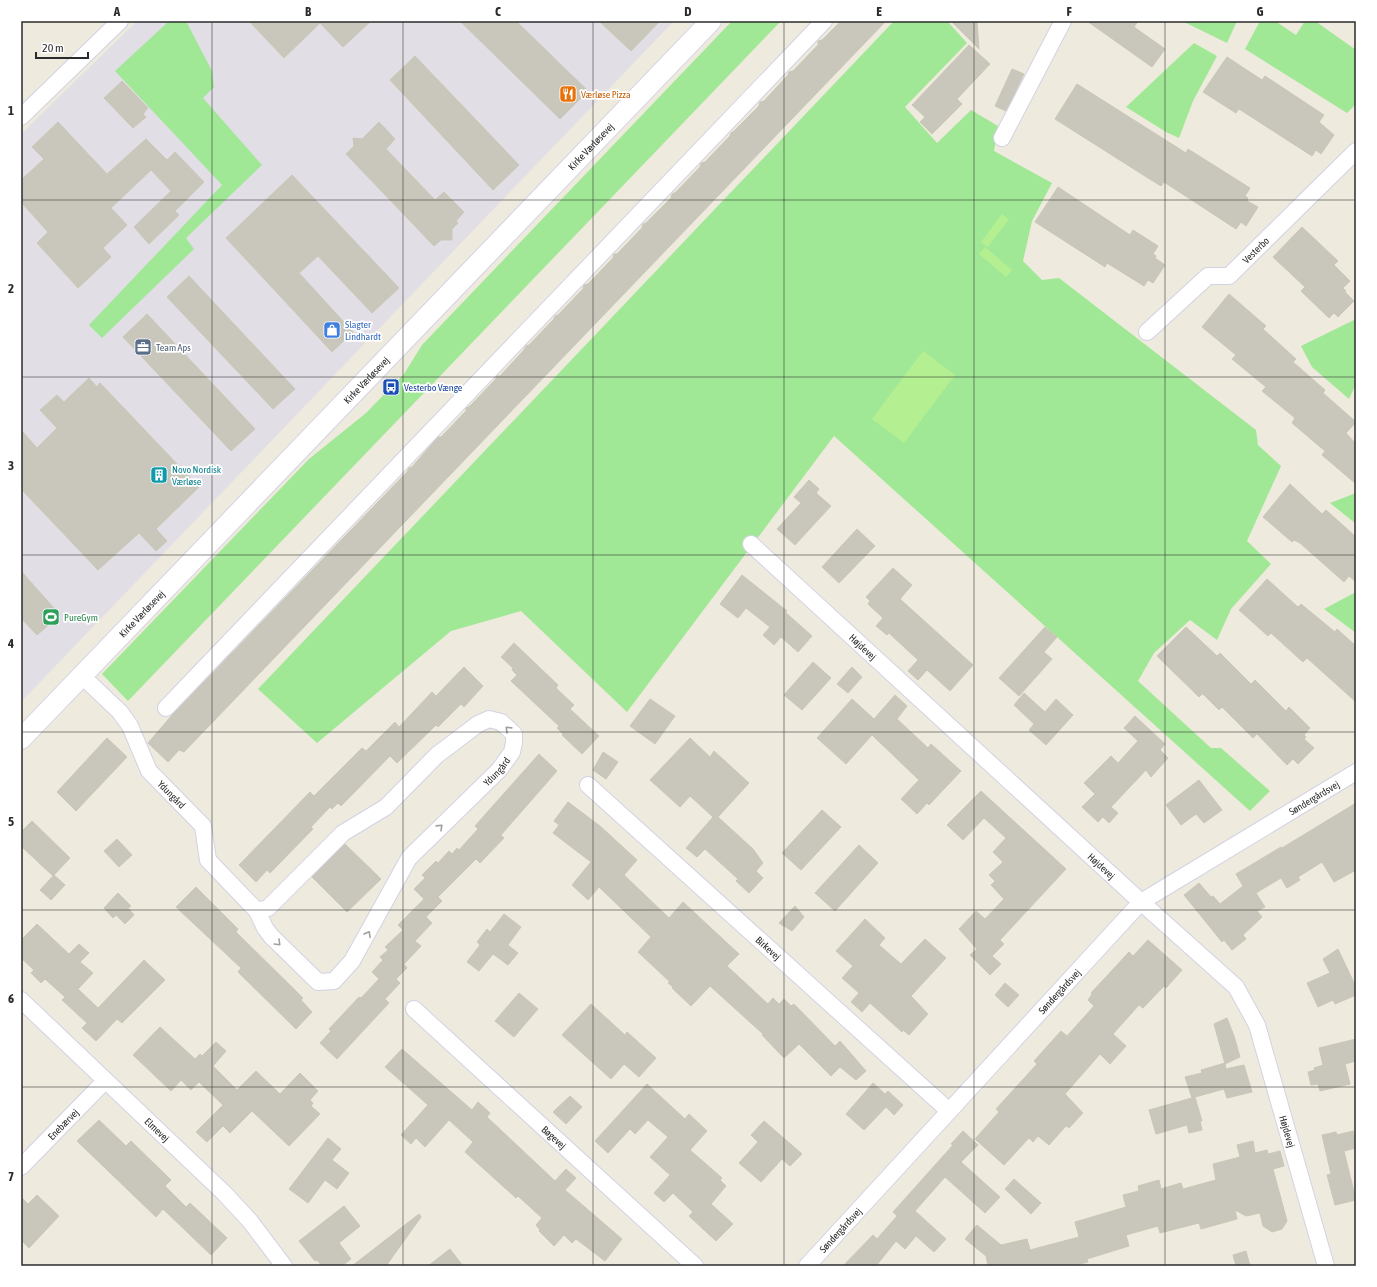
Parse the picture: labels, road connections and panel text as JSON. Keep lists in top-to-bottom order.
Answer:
{
  "streets": {
    "street": [
      "Kirke Værløsevej",
      "Vesterbo",
      "Højdevej",
      "Ydungård",
      "Søndergårdsvej",
      "Birkevej",
      "Enebærvej",
      "Elmevej",
      "Bøgevej"
    ]
  },
  "crossings": [
    ["Kirke Værløsevej", "Ydungård"],
    ["Højdevej", "Søndergårdsvej"],
    ["Søndergårdsvej", "Birkevej"],
    ["Enebærvej", "Elmevej"]
  ],
  "places": {
    "restaurant": ["Værløse Pizza"],
    "shop": ["Slagter Lindhardt"],
    "office": ["Team Aps"],
    "bus stop": ["Vesterbo Vænge"],
    "building": ["Novo Nordisk Værløse"],
    "sports": ["PureGym"]
  },
  "scale_bar": "20 m",
  "grid": {
    "columns": [
      "A",
      "B",
      "C",
      "D",
      "E",
      "F",
      "G"
    ],
    "rows": [
      "1",
      "2",
      "3",
      "4",
      "5",
      "6",
      "7"
    ]
  }
}
